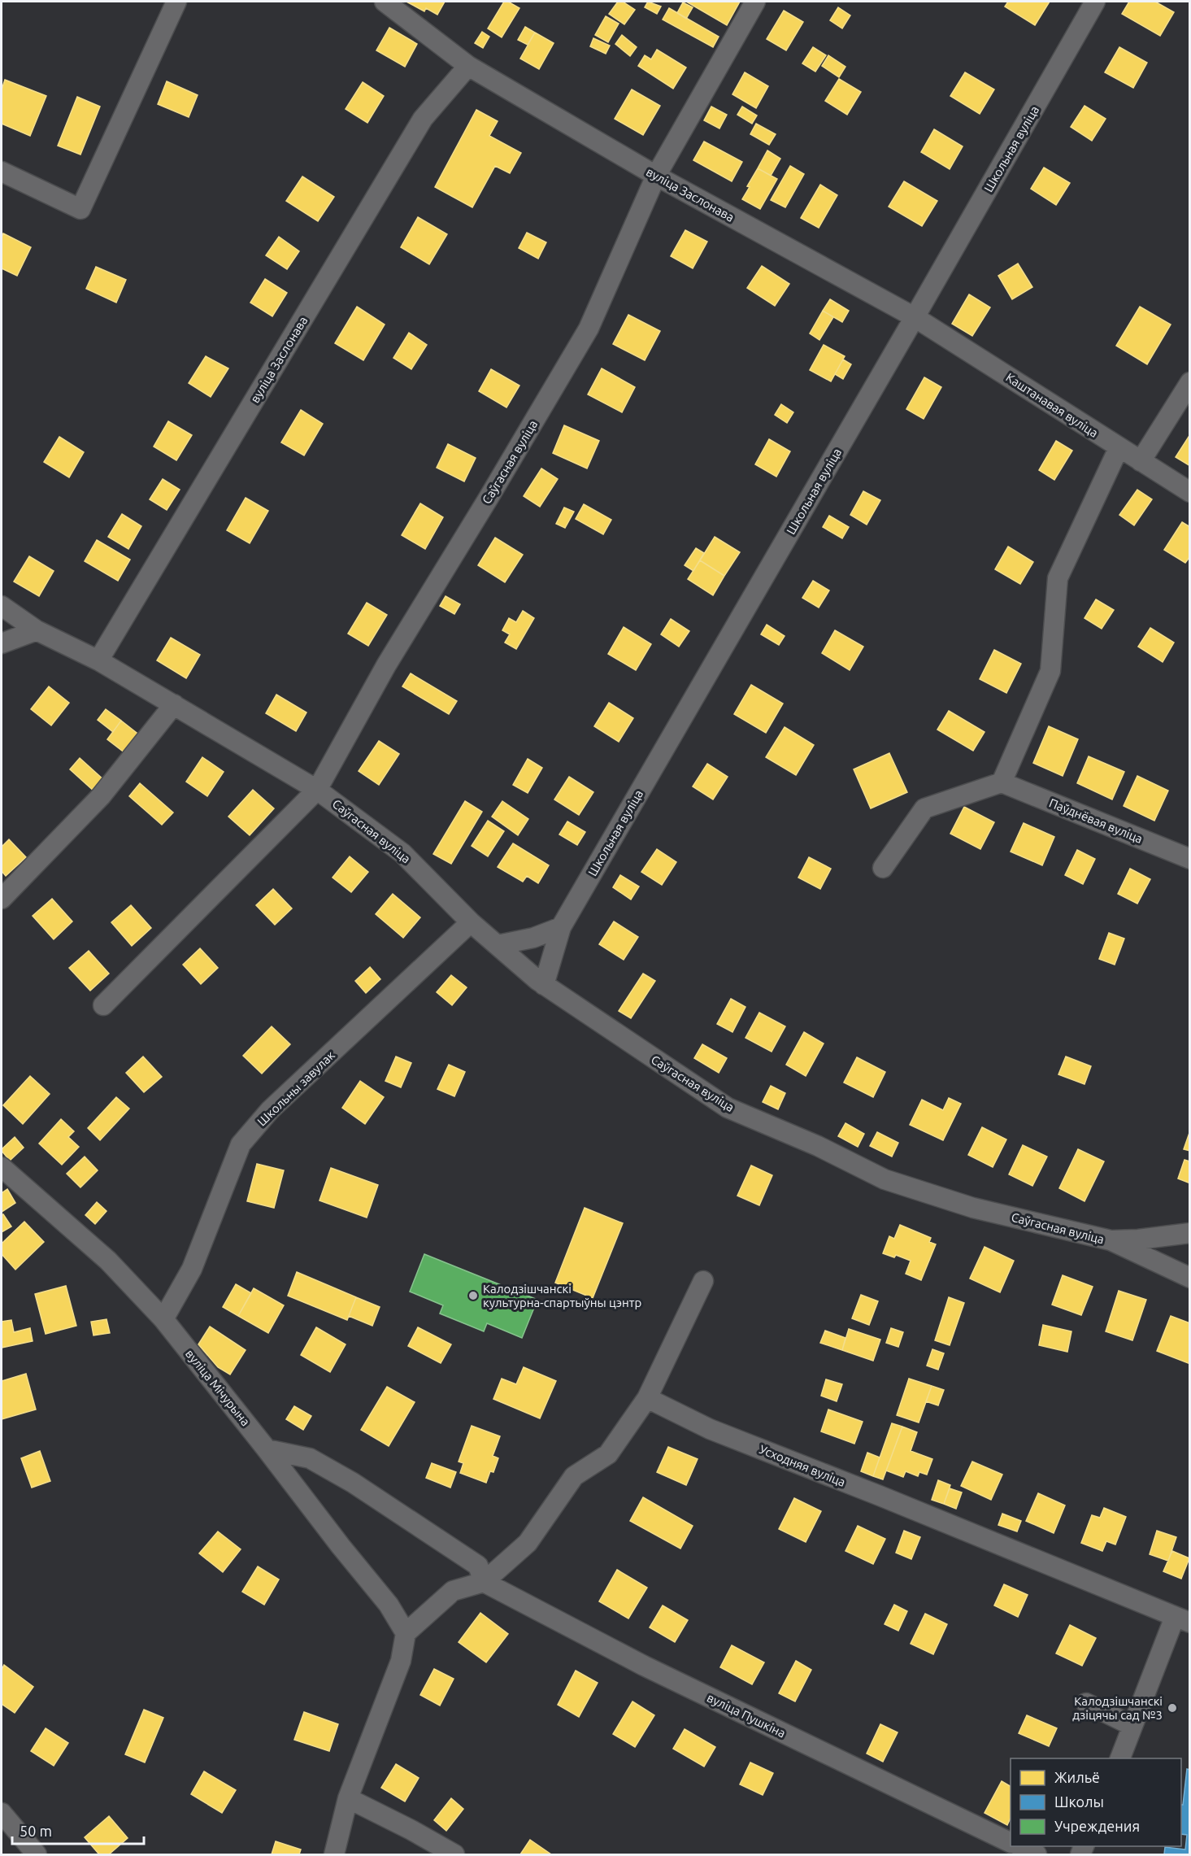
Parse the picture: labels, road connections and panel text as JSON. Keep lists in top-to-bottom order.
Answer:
{
  "streets": {
    "street": [
      "Школьная вуліца",
      "вуліца Заслонава",
      "Каштанавая вуліца",
      "Саўгасная вуліца",
      "Паўднёвая вуліца",
      "Школьны завулак",
      "вуліца Мічурына",
      "Усходняя вуліца",
      "вуліца Пушкіна"
    ]
  },
  "crossings": [
    ["Школьная вуліца", "вуліца Заслонава"],
    ["Школьная вуліца", "Каштанавая вуліца"],
    ["Школьная вуліца", "Саўгасная вуліца"],
    ["вуліца Заслонава", "Каштанавая вуліца"],
    ["вуліца Заслонава", "Саўгасная вуліца"],
    ["Саўгасная вуліца", "Школьны завулак"],
    ["Школьны завулак", "вуліца Мічурына"]
  ],
  "places": ["Калодзішчанскі культурна-спартыўны цэнтр", "Калодзішчанскі дзіцячы сад №3"],
  "legend": ["Жильё", "Школы", "Учреждения"],
  "scale_bar": "50 m"
}
